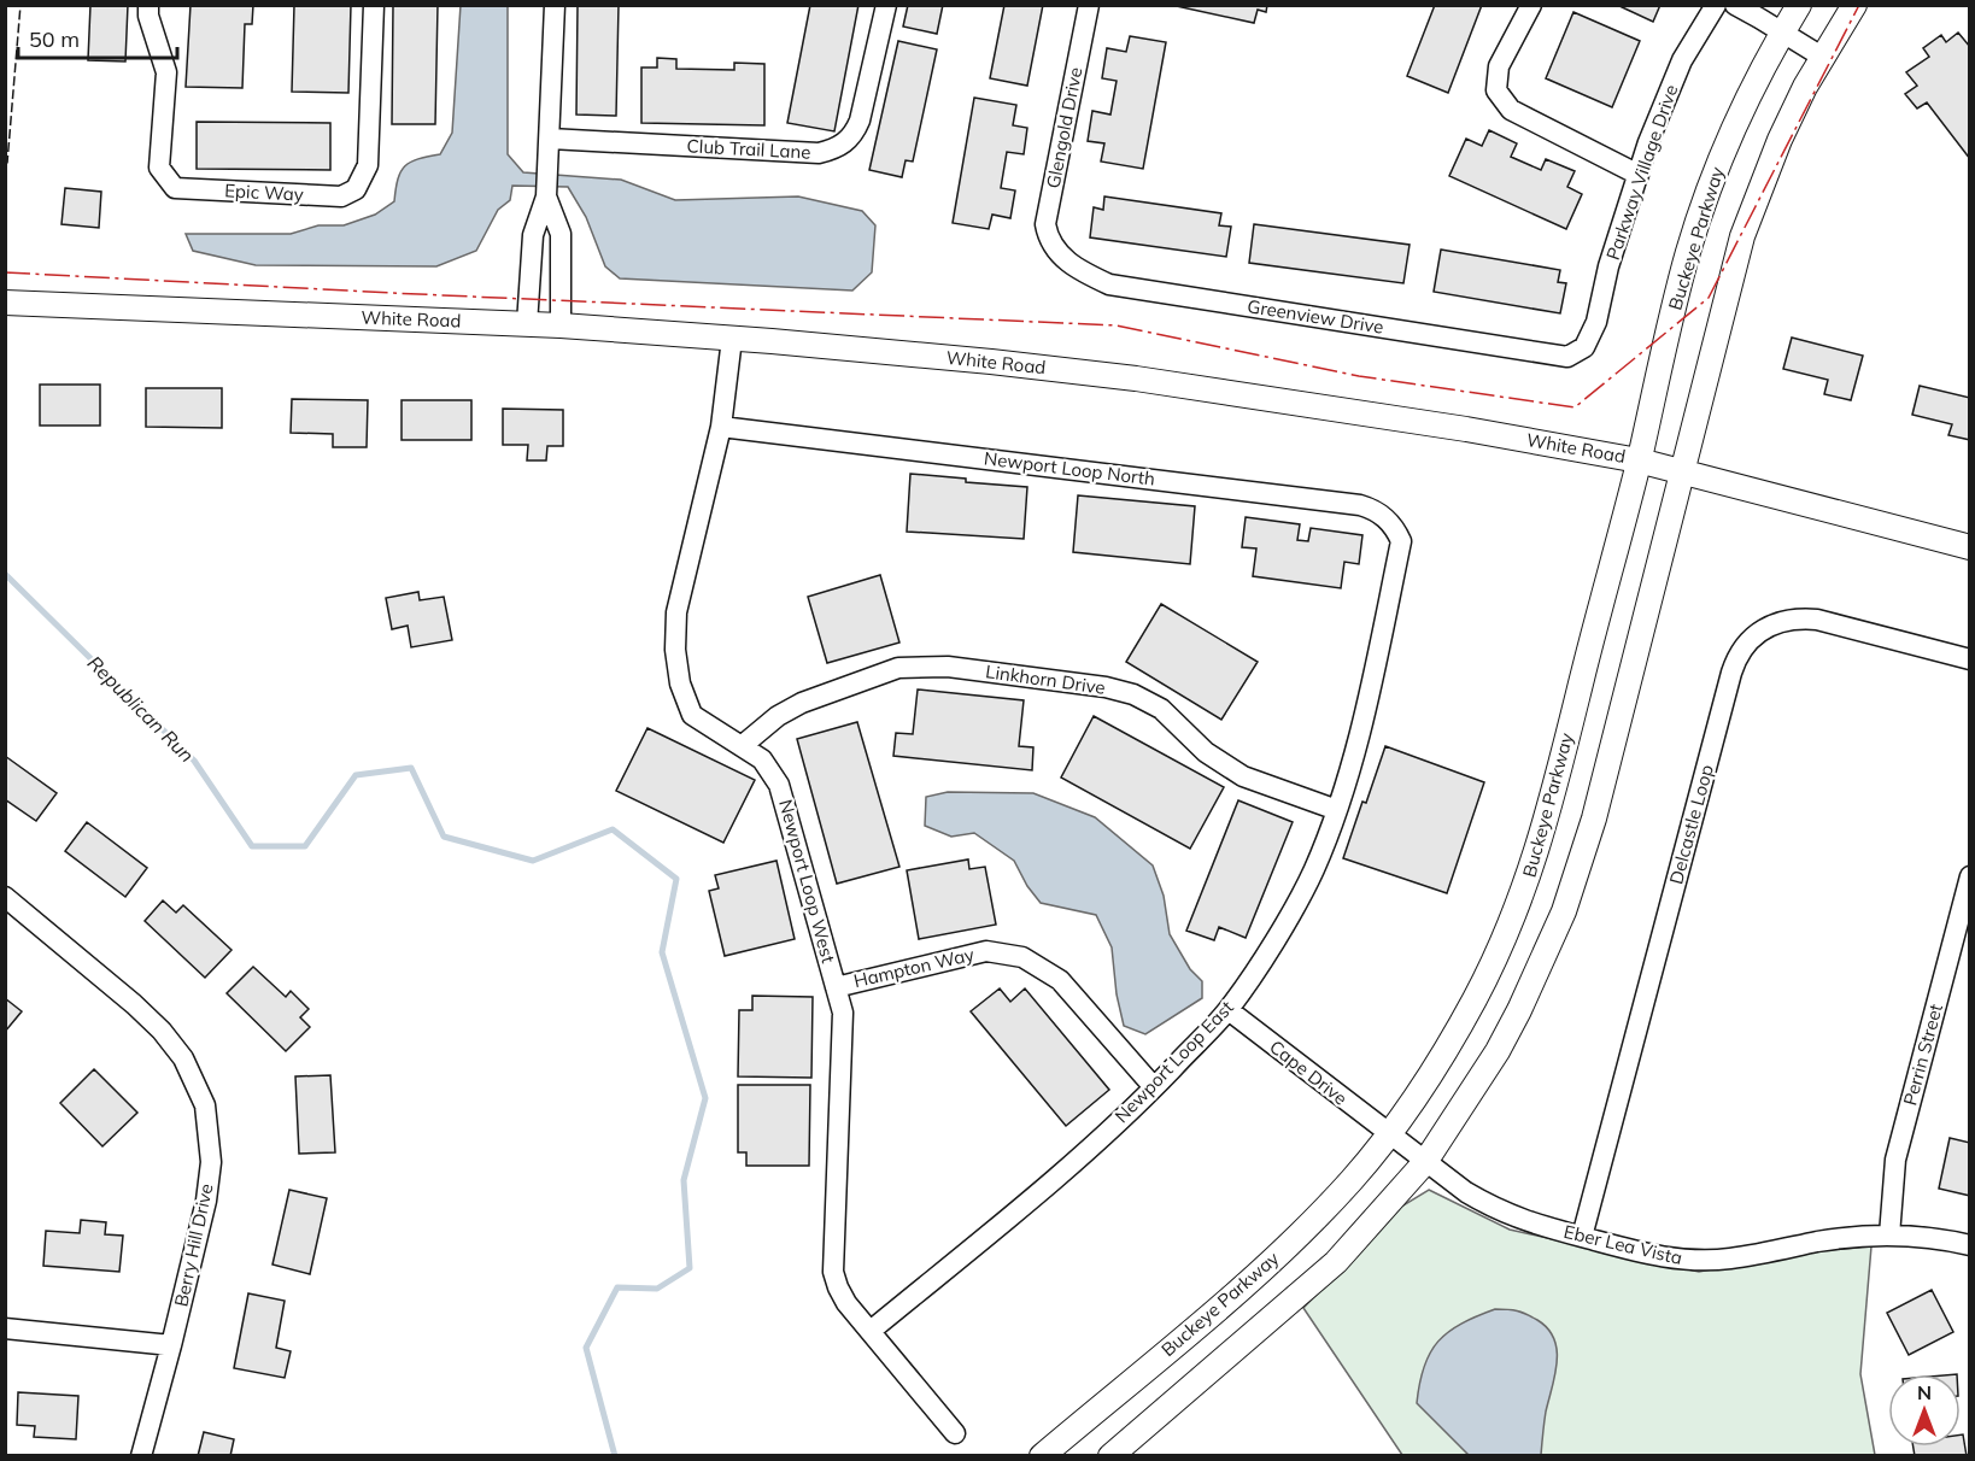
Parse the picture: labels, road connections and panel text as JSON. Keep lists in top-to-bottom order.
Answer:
{
  "streets": {
    "street": [
      "Glengold Drive",
      "Club Trail Lane",
      "Parkway Village Drive",
      "Epic Way",
      "Buckeye Parkway",
      "Greenview Drive",
      "White Road",
      "Newport Loop North",
      "Linkhorn Drive",
      "Delcastle Loop",
      "Newport Loop West",
      "Hampton Way",
      "Perrin Street",
      "Newport Loop East",
      "Cape Drive",
      "Berry Hill Drive",
      "Eber Lea Vista"
    ]
  },
  "crossings": [
    ["Glengold Drive", "Greenview Drive"],
    ["Parkway Village Drive", "Greenview Drive"],
    ["Buckeye Parkway", "White Road"],
    ["Buckeye Parkway", "Cape Drive"],
    ["Buckeye Parkway", "Eber Lea Vista"],
    ["White Road", "Newport Loop West"],
    ["Newport Loop North", "Newport Loop West"],
    ["Newport Loop North", "Newport Loop East"],
    ["Linkhorn Drive", "Newport Loop West"],
    ["Linkhorn Drive", "Newport Loop East"],
    ["Delcastle Loop", "Eber Lea Vista"],
    ["Newport Loop West", "Hampton Way"],
    ["Newport Loop West", "Newport Loop East"],
    ["Hampton Way", "Newport Loop East"],
    ["Perrin Street", "Eber Lea Vista"],
    ["Newport Loop East", "Cape Drive"],
    ["Cape Drive", "Eber Lea Vista"]
  ],
  "water": ["Republican Run"],
  "scale_bar": "50 m",
  "north": "top"
}
